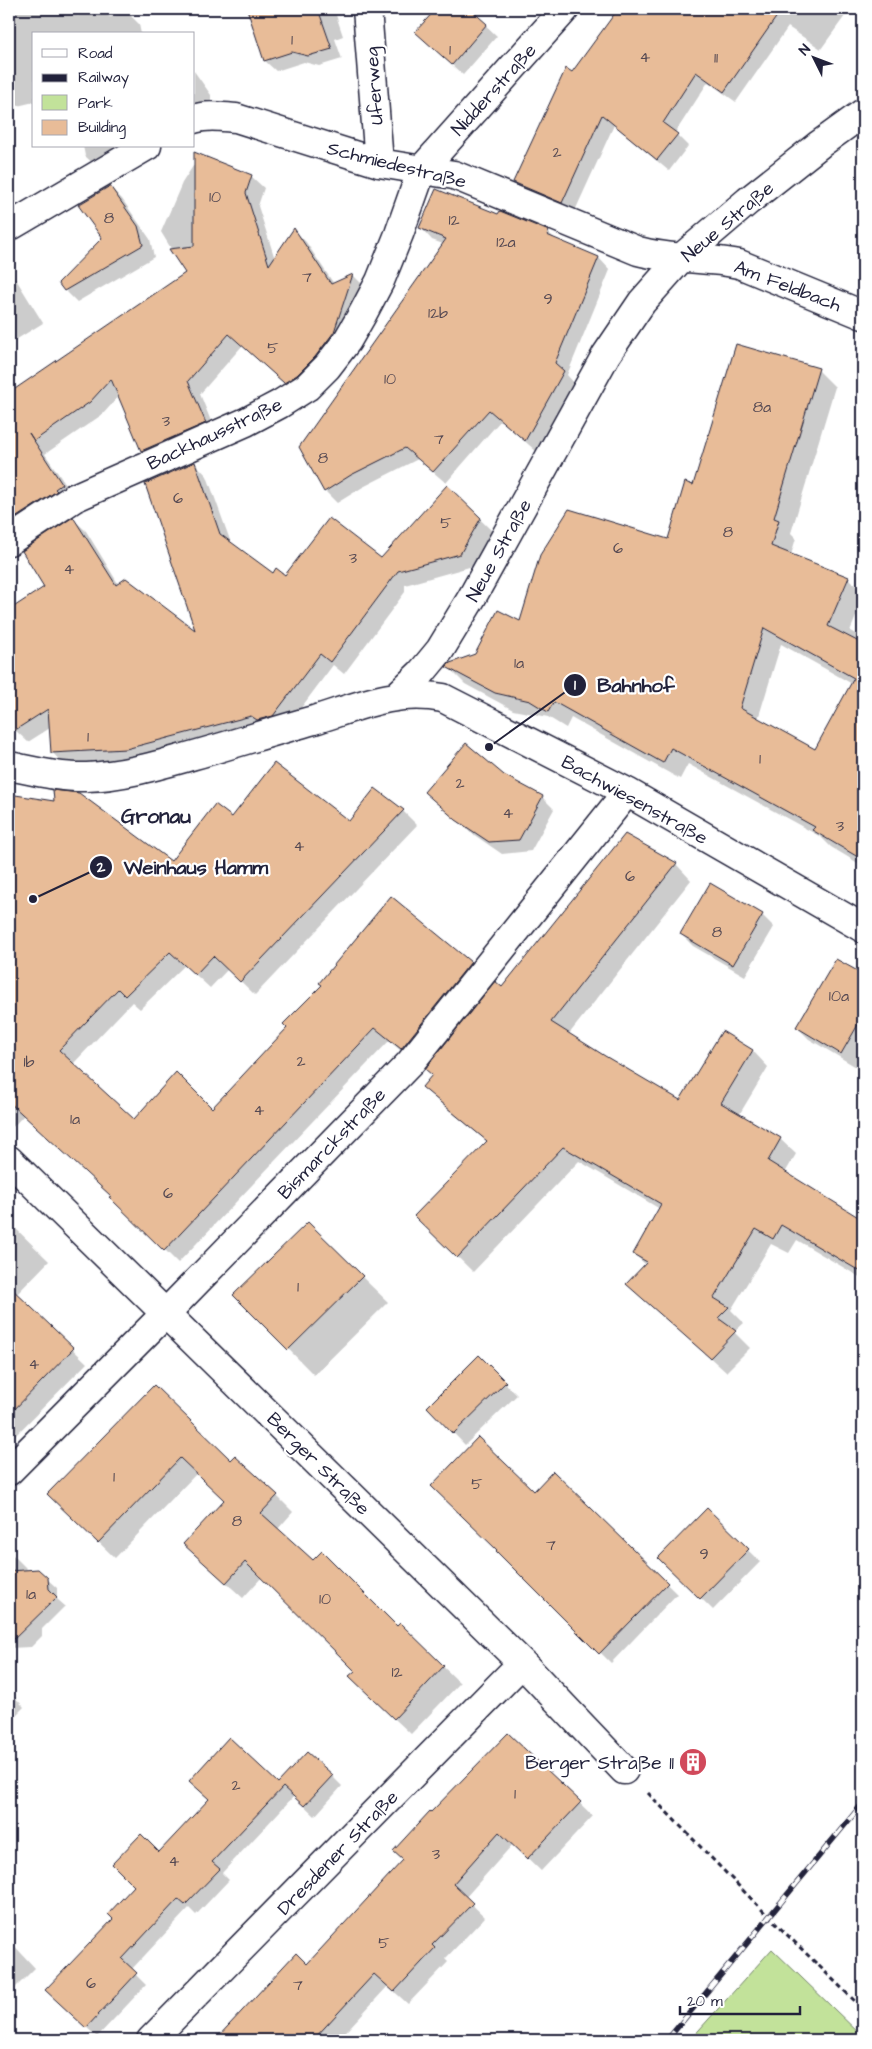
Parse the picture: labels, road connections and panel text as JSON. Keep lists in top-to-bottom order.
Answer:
{
  "streets": {
    "street": [
      "Uferweg",
      "Nidderstraße",
      "Schmiedestraße",
      "Neue Straße",
      "Am Feldbach",
      "Backhausstraße",
      "Bachwiesenstraße",
      "Bismarckstraße",
      "Berger Straße",
      "Dresdener Straße"
    ]
  },
  "crossings": [
    ["Uferweg", "Schmiedestraße"],
    ["Nidderstraße", "Schmiedestraße"],
    ["Nidderstraße", "Backhausstraße"],
    ["Schmiedestraße", "Neue Straße"],
    ["Schmiedestraße", "Am Feldbach"],
    ["Schmiedestraße", "Backhausstraße"],
    ["Neue Straße", "Am Feldbach"],
    ["Neue Straße", "Bachwiesenstraße"],
    ["Bachwiesenstraße", "Bismarckstraße"],
    ["Bismarckstraße", "Berger Straße"],
    ["Berger Straße", "Dresdener Straße"]
  ],
  "districts": ["Gronau"],
  "places": {
    "other": ["Bahnhof", "Weinhaus Hamm"],
    "building": ["Berger Straße 11"]
  },
  "house_numbers": [
    "1",
    "1",
    "4",
    "11",
    "2",
    "10",
    "8",
    "12",
    "12a",
    "7",
    "9",
    "12b",
    "5",
    "10",
    "8a",
    "3",
    "7",
    "8",
    "6",
    "5",
    "8",
    "6",
    "3",
    "4",
    "1a",
    "1",
    "1",
    "2",
    "4",
    "3",
    "4",
    "6",
    "8",
    "10a",
    "2",
    "1b",
    "4",
    "1a",
    "6",
    "1",
    "4",
    "1",
    "5",
    "8",
    "7",
    "9",
    "1a",
    "10",
    "12",
    "2",
    "1",
    "3",
    "4",
    "5",
    "6",
    "7"
  ],
  "legend": [
    "Road",
    "Railway",
    "Park",
    "Building"
  ],
  "scale_bar": "20 m",
  "north": "top left"
}
